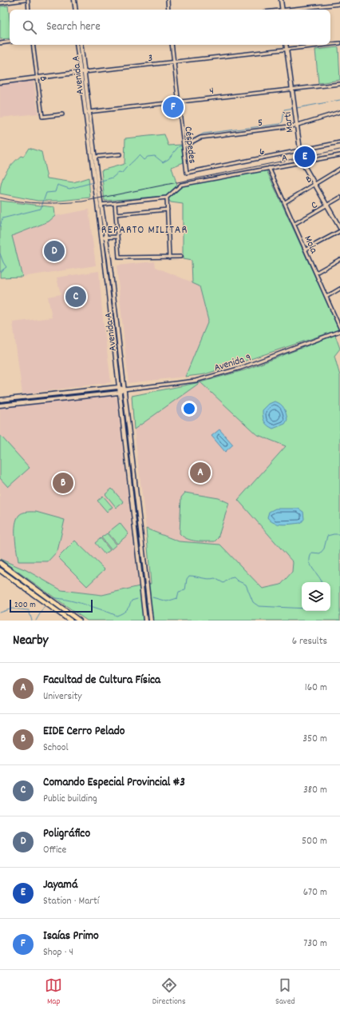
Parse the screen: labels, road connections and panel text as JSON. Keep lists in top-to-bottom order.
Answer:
{
  "streets": {
    "main road": [
      "3",
      "Avenida A",
      "Martí",
      "Avenida 9"
    ],
    "street": [
      "B",
      "4",
      "5",
      "Céspedes",
      "6",
      "A",
      "C",
      "Mola"
    ]
  },
  "crossings": [
    ["3", "Avenida A"],
    ["3", "B"],
    ["3", "Martí"],
    ["3", "Céspedes"],
    ["Avenida A", "4"],
    ["Avenida A", "Avenida 9"],
    ["B", "Martí"],
    ["B", "Mola"],
    ["4", "Martí"],
    ["4", "Céspedes"],
    ["5", "Martí"],
    ["5", "Céspedes"],
    ["Martí", "6"],
    ["Martí", "A"],
    ["Martí", "C"],
    ["Céspedes", "6"],
    ["A", "Mola"],
    ["C", "Mola"]
  ],
  "districts": ["REPARTO MILITAR"],
  "scale_bar": "200 m",
  "page": {
    "search": "Search here",
    "pins": [
      "F",
      "E",
      "D",
      "C",
      "A",
      "B"
    ],
    "scale": "200 m",
    "heading": ["Nearby", "6 results"],
    "list": [
      {
        "mark": "A",
        "name": "Facultad de Cultura Física",
        "note": "University",
        "value": "160 m"
      },
      {
        "mark": "B",
        "name": "EIDE Cerro Pelado",
        "note": "School",
        "value": "350 m"
      },
      {
        "mark": "C",
        "name": "Comando Especial Provincial #3",
        "note": "Public building",
        "value": "380 m"
      },
      {
        "mark": "D",
        "name": "Poligráfico",
        "note": "Office",
        "value": "500 m"
      },
      {
        "mark": "E",
        "name": "Jayamá",
        "note": "Station · Martí",
        "value": "670 m"
      },
      {
        "mark": "F",
        "name": "Isaías Primo",
        "note": "Shop · 4",
        "value": "730 m"
      }
    ],
    "nav": ["Map", "Directions", "Saved"]
  }
}
